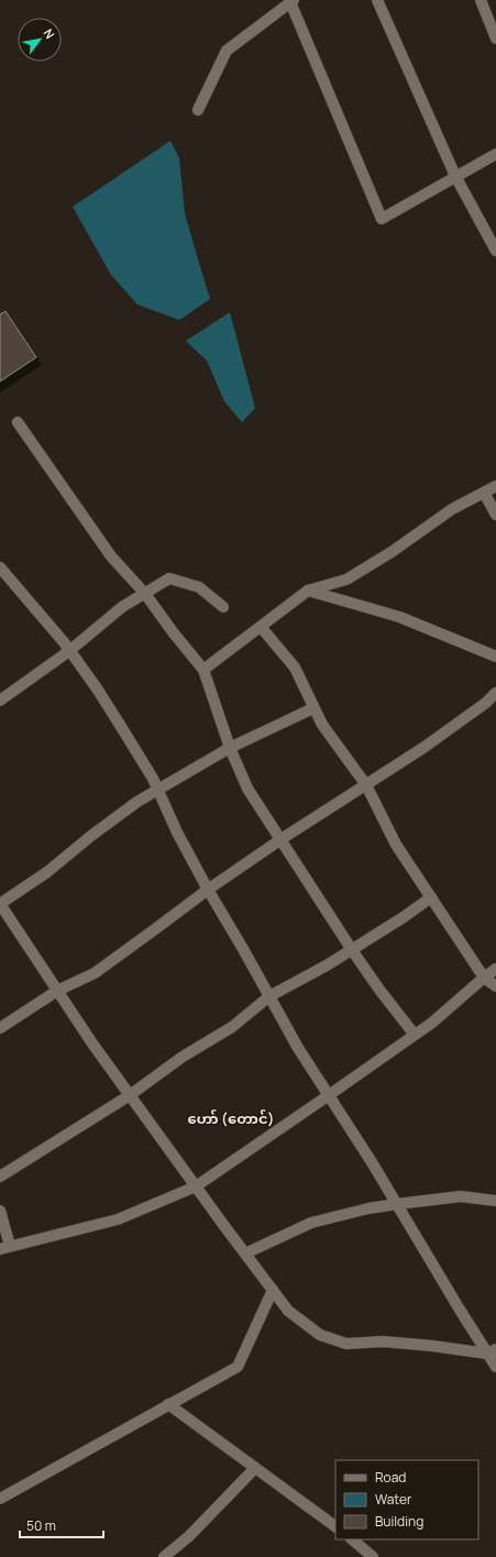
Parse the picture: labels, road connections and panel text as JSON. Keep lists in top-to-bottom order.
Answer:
{
  "districts": ["ဟော် (တောင်)"],
  "legend": ["Road", "Water", "Building"],
  "scale_bar": "50 m",
  "north": "top right"
}
